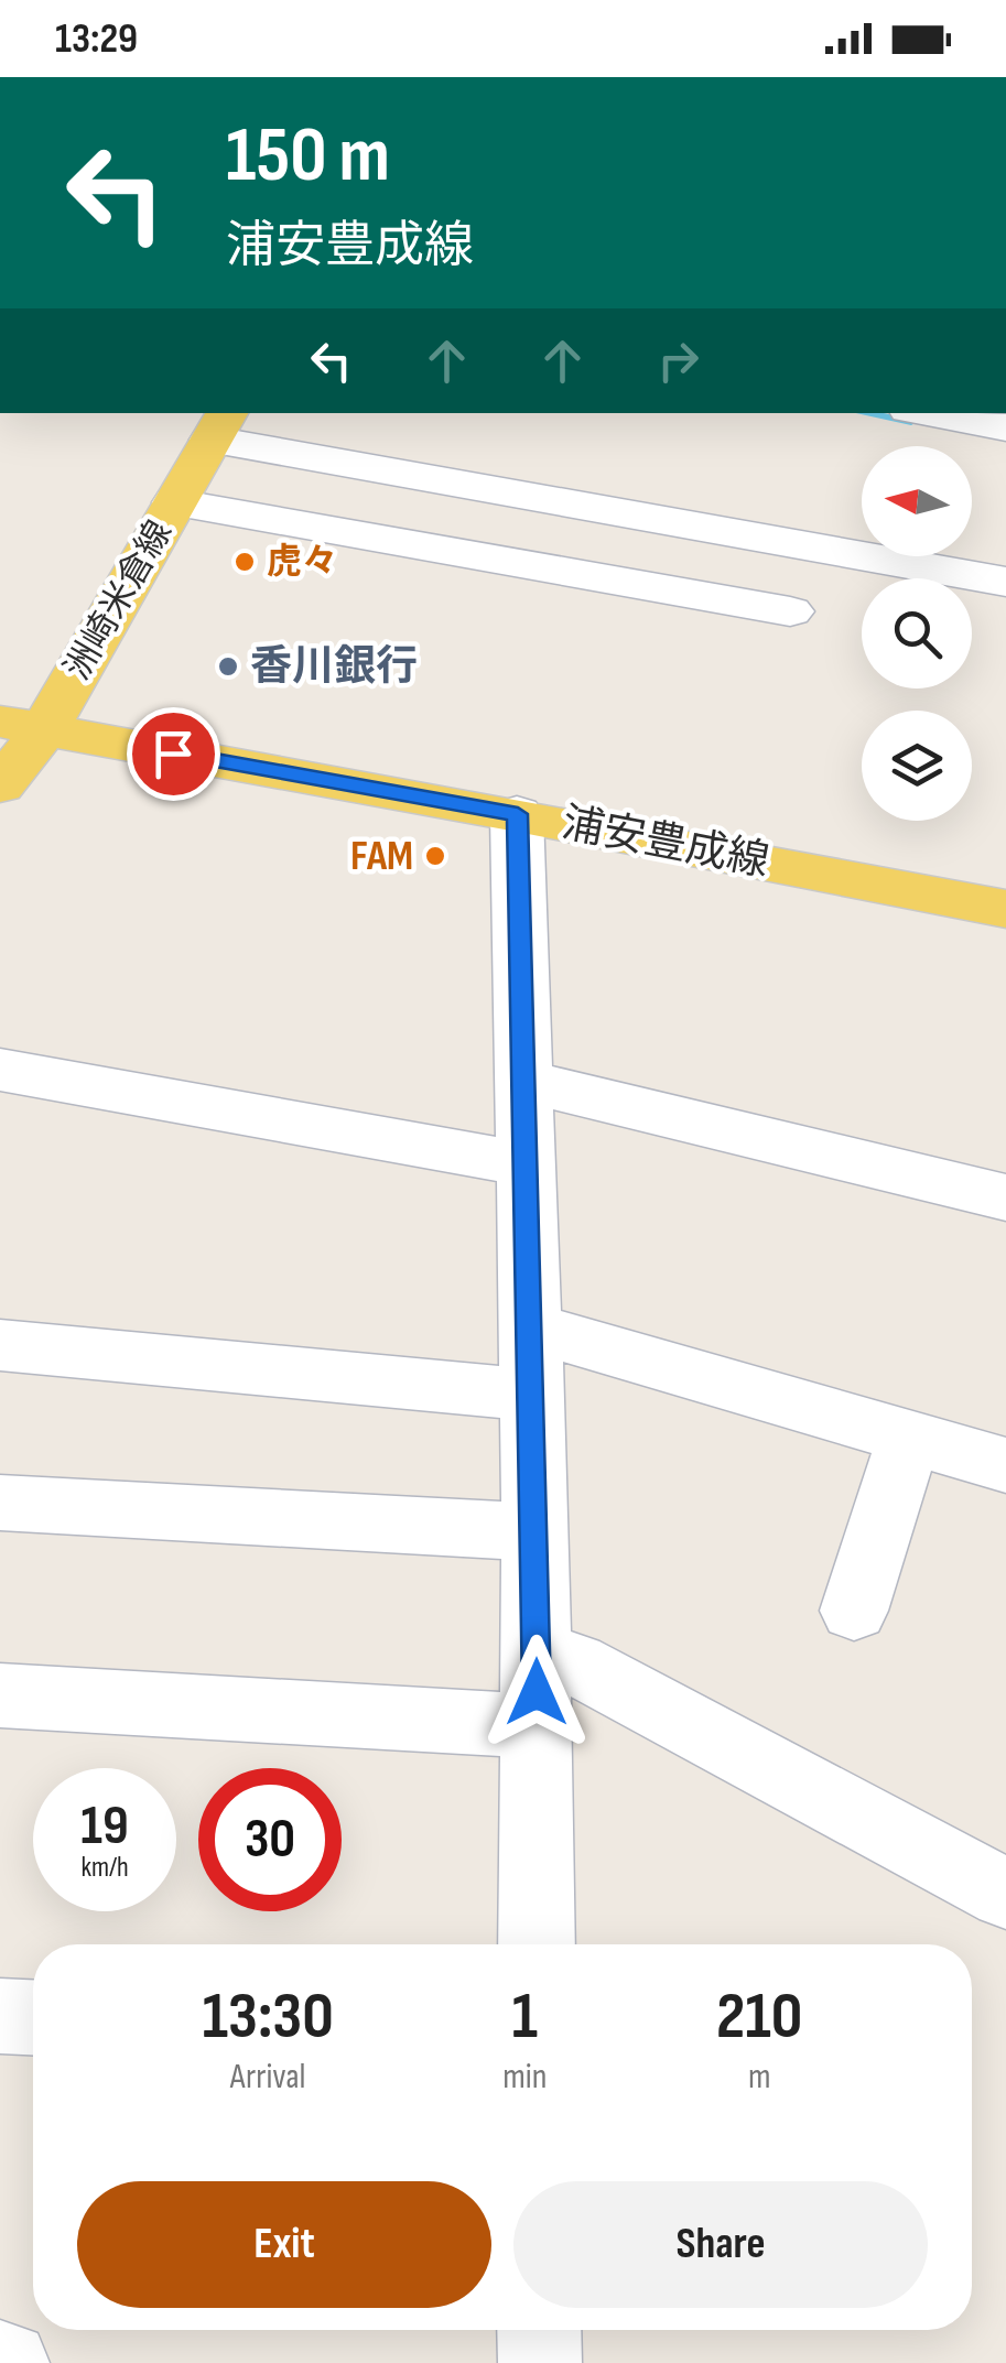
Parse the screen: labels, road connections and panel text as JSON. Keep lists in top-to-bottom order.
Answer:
{
  "streets": {
    "main road": ["洲崎米倉線", "浦安豊成線"]
  },
  "crossings": [
    ["洲崎米倉線", "浦安豊成線"]
  ],
  "places": ["虎々", "香川銀行", "FAM"],
  "north": "left",
  "page": {
    "status": "13:29",
    "turn": ["150 m", "浦安豊成線"],
    "speed": "19 km/h",
    "limit": "30",
    "eta": [
      "13:30",
      "Arrival",
      "1",
      "min",
      "210",
      "m"
    ],
    "buttons": ["Exit", "Share"]
  }
}
